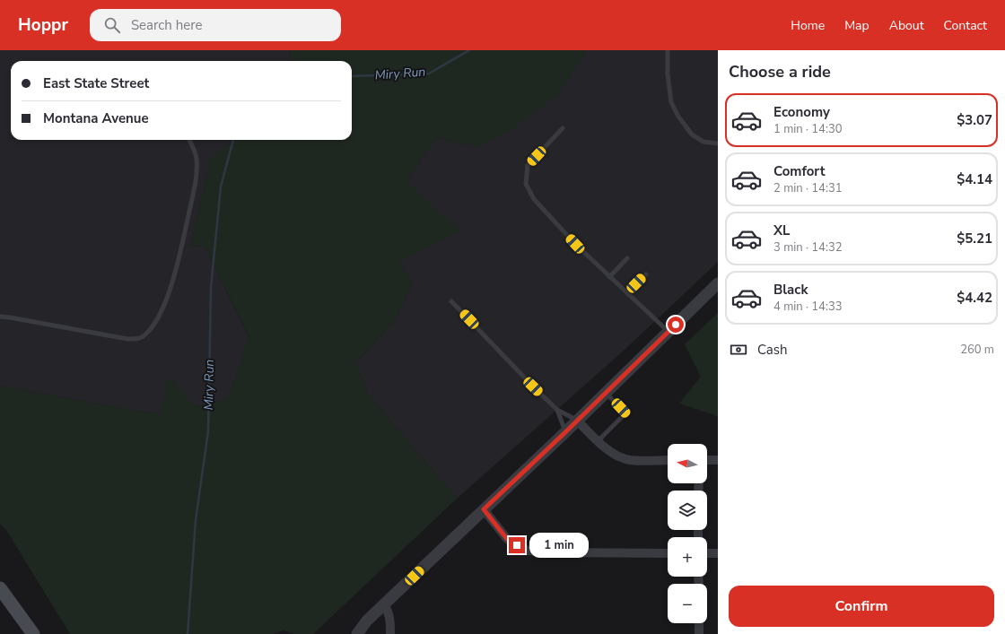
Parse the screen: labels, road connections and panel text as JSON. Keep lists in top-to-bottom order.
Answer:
{
  "water": ["Miry Run"],
  "north": "left",
  "page": {
    "header": "Hoppr",
    "search": "Search here",
    "nav": [
      "Home",
      "Map",
      "About",
      "Contact"
    ],
    "heading": "Choose a ride",
    "banner": ["East State Street", "Montana Avenue"],
    "list": [
      {
        "name": "Economy",
        "note": "1 min · 14:30",
        "value": "$3.07"
      },
      {
        "name": "Comfort",
        "note": "2 min · 14:31",
        "value": "$4.14"
      },
      {
        "name": "XL",
        "note": "3 min · 14:32",
        "value": "$5.21"
      },
      {
        "name": "Black",
        "note": "4 min · 14:33",
        "value": "$4.42"
      }
    ],
    "pay": ["Cash", "260 m"],
    "map_buttons": ["+", "−"],
    "bubble": "1 min",
    "buttons": "Confirm"
  }
}
